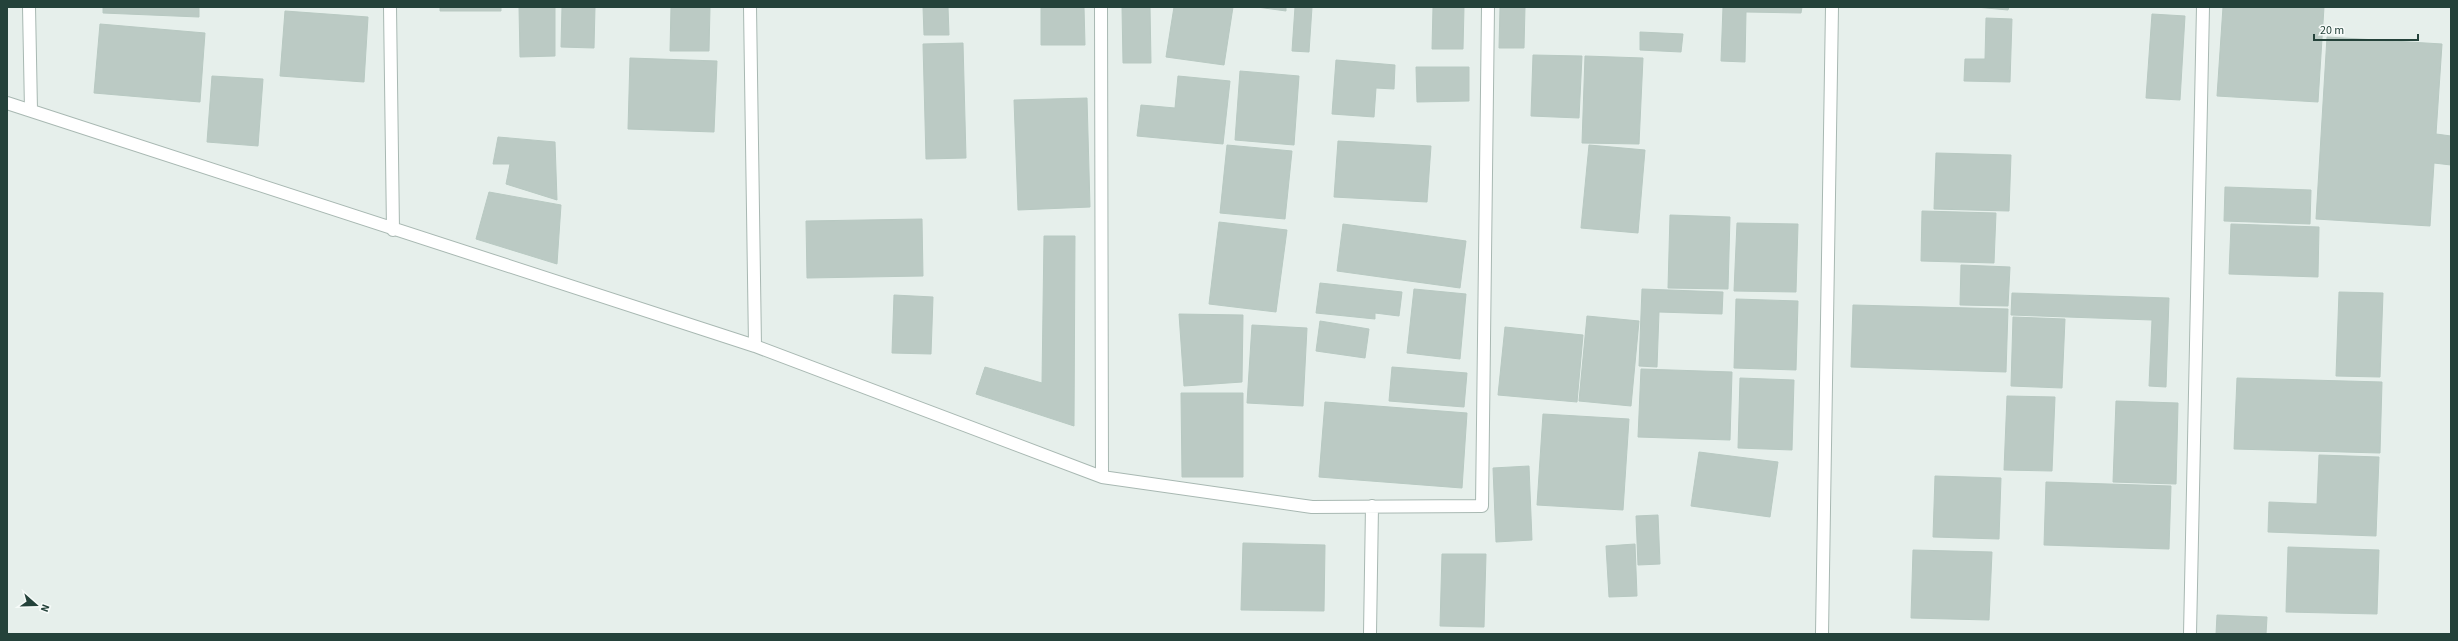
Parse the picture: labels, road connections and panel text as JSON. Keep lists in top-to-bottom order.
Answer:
{
  "scale_bar": "20 m",
  "north": "right"
}
